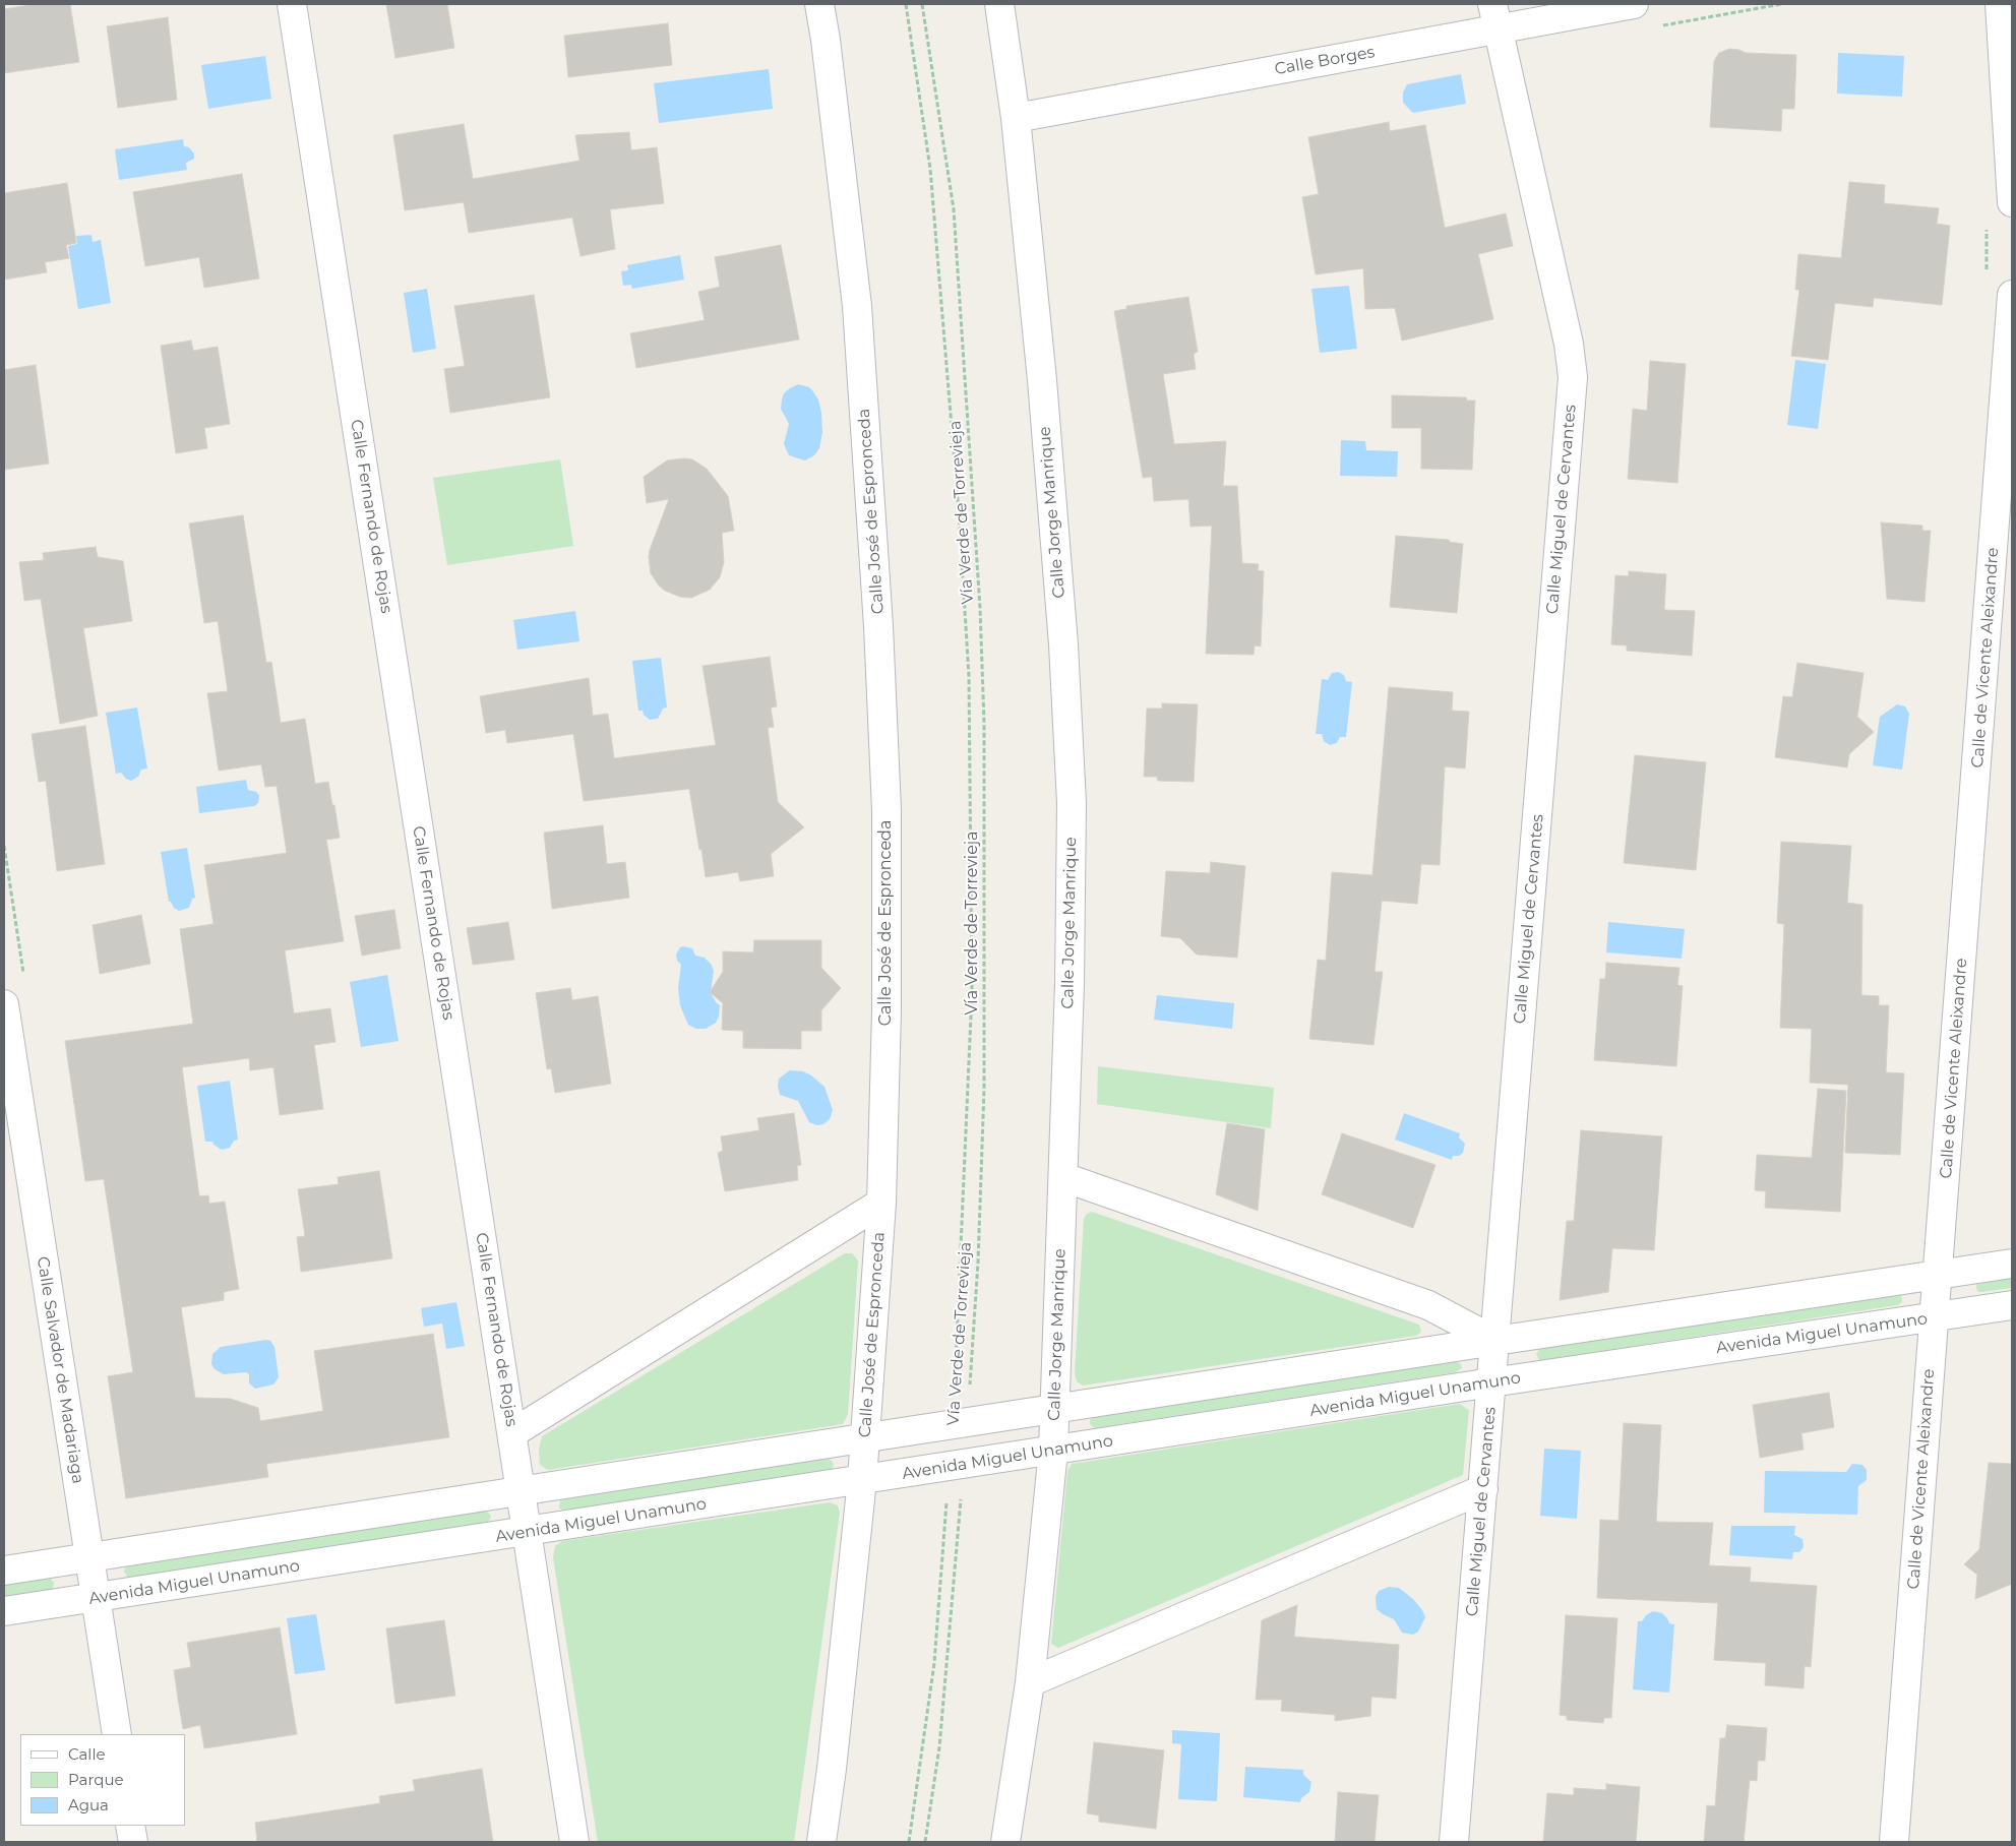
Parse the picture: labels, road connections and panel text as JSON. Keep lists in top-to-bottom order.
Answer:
{
  "streets": {
    "street": [
      "Calle Borges",
      "Calle Miguel de Cervantes",
      "Calle José de Espronceda",
      "Calle Jorge Manrique",
      "Calle Fernando de Rojas",
      "Calle de Vicente Aleixandre",
      "Avenida Miguel Unamuno",
      "Calle Salvador de Madariaga"
    ],
    "path": ["Vía Verde de Torrevieja"]
  },
  "crossings": [
    ["Calle Borges", "Calle Miguel de Cervantes"],
    ["Calle Borges", "Calle Jorge Manrique"],
    ["Calle Miguel de Cervantes", "Avenida Miguel Unamuno"],
    ["Calle José de Espronceda", "Avenida Miguel Unamuno"],
    ["Calle Jorge Manrique", "Avenida Miguel Unamuno"],
    ["Calle Fernando de Rojas", "Avenida Miguel Unamuno"],
    ["Calle de Vicente Aleixandre", "Avenida Miguel Unamuno"],
    ["Avenida Miguel Unamuno", "Calle Salvador de Madariaga"]
  ],
  "legend": ["Calle", "Parque", "Agua"]
}
